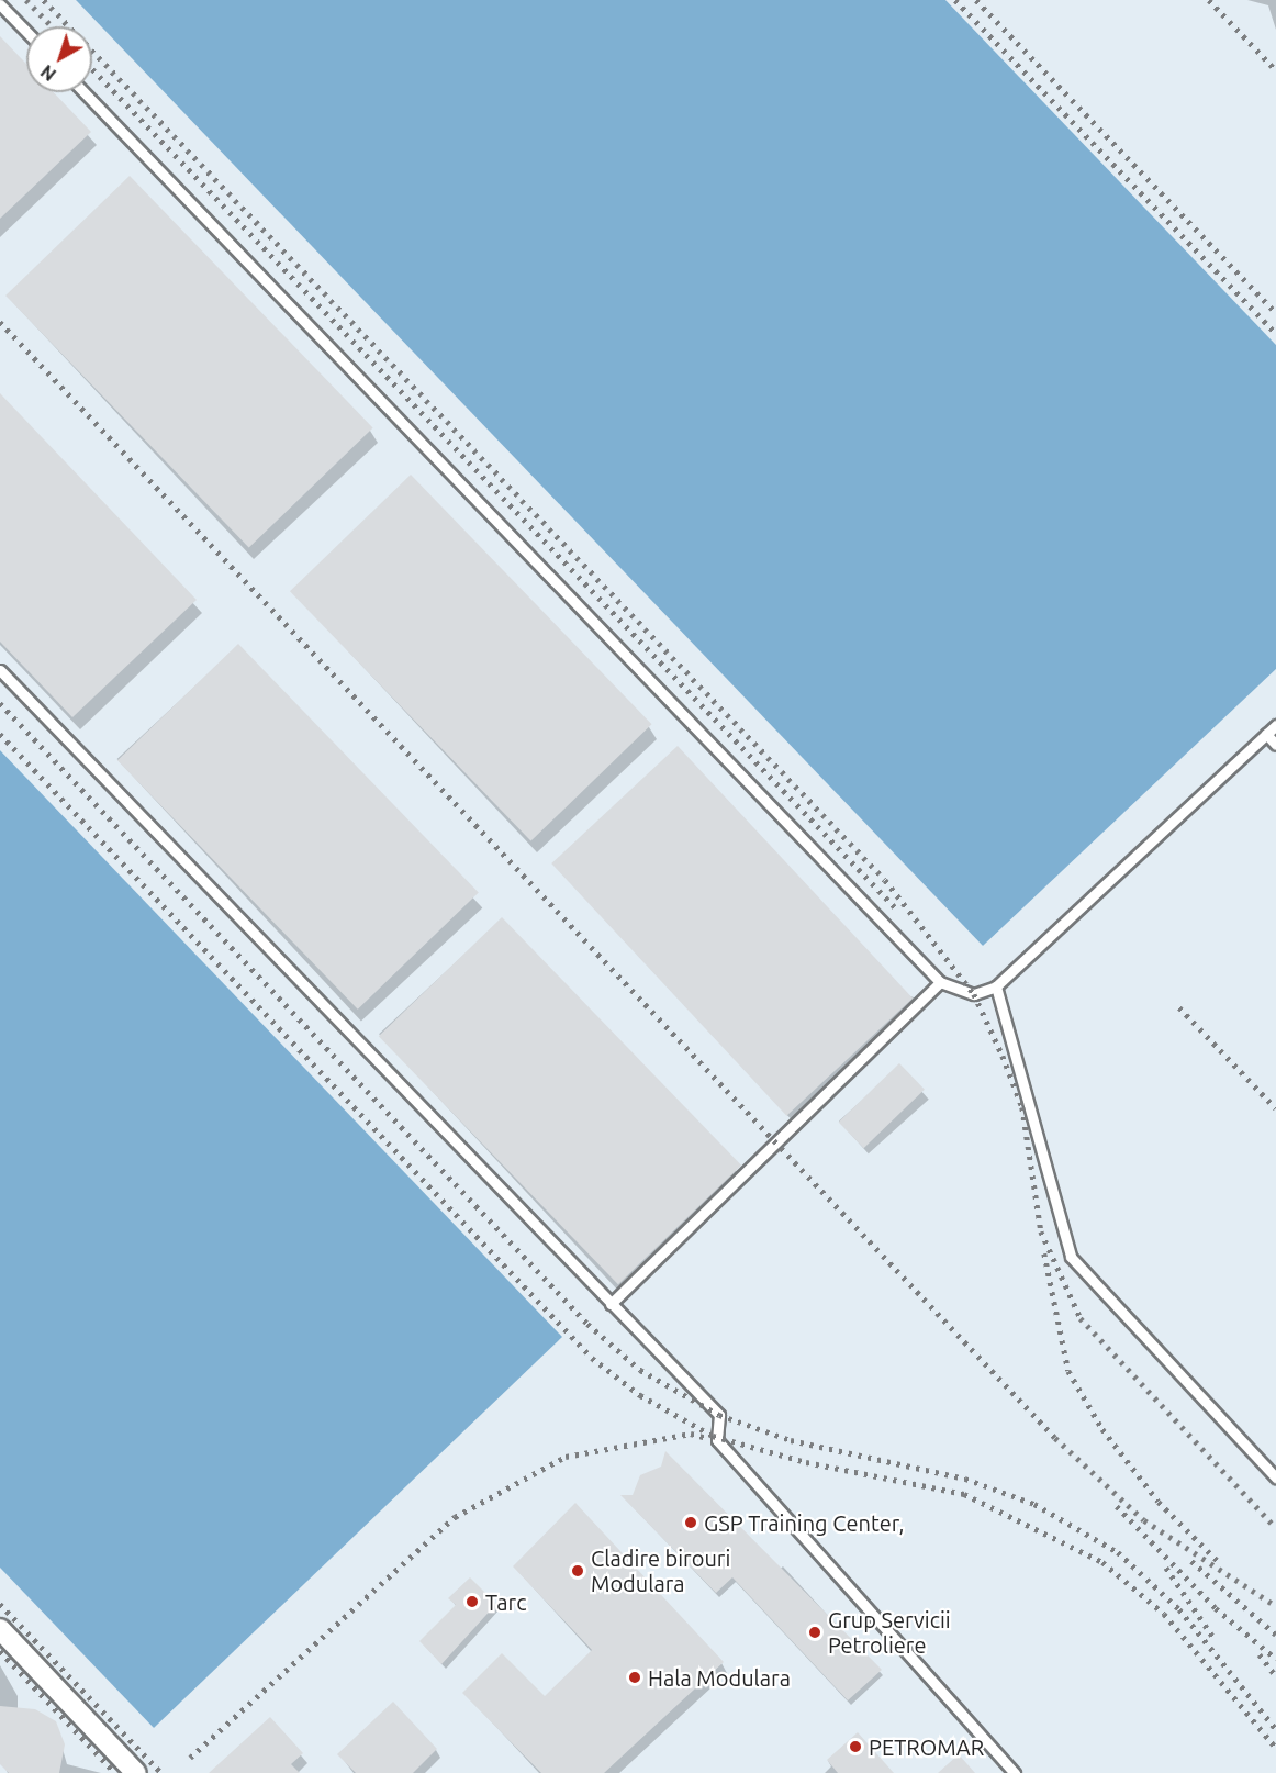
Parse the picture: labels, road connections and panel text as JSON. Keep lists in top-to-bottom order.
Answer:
{
  "places": [
    "GSP Training Center,",
    "Cladire birouri Modulara",
    "Tarc",
    "Grup Servicii Petroliere",
    "Hala Modulara",
    "PETROMAR"
  ],
  "north": "bottom left"
}
